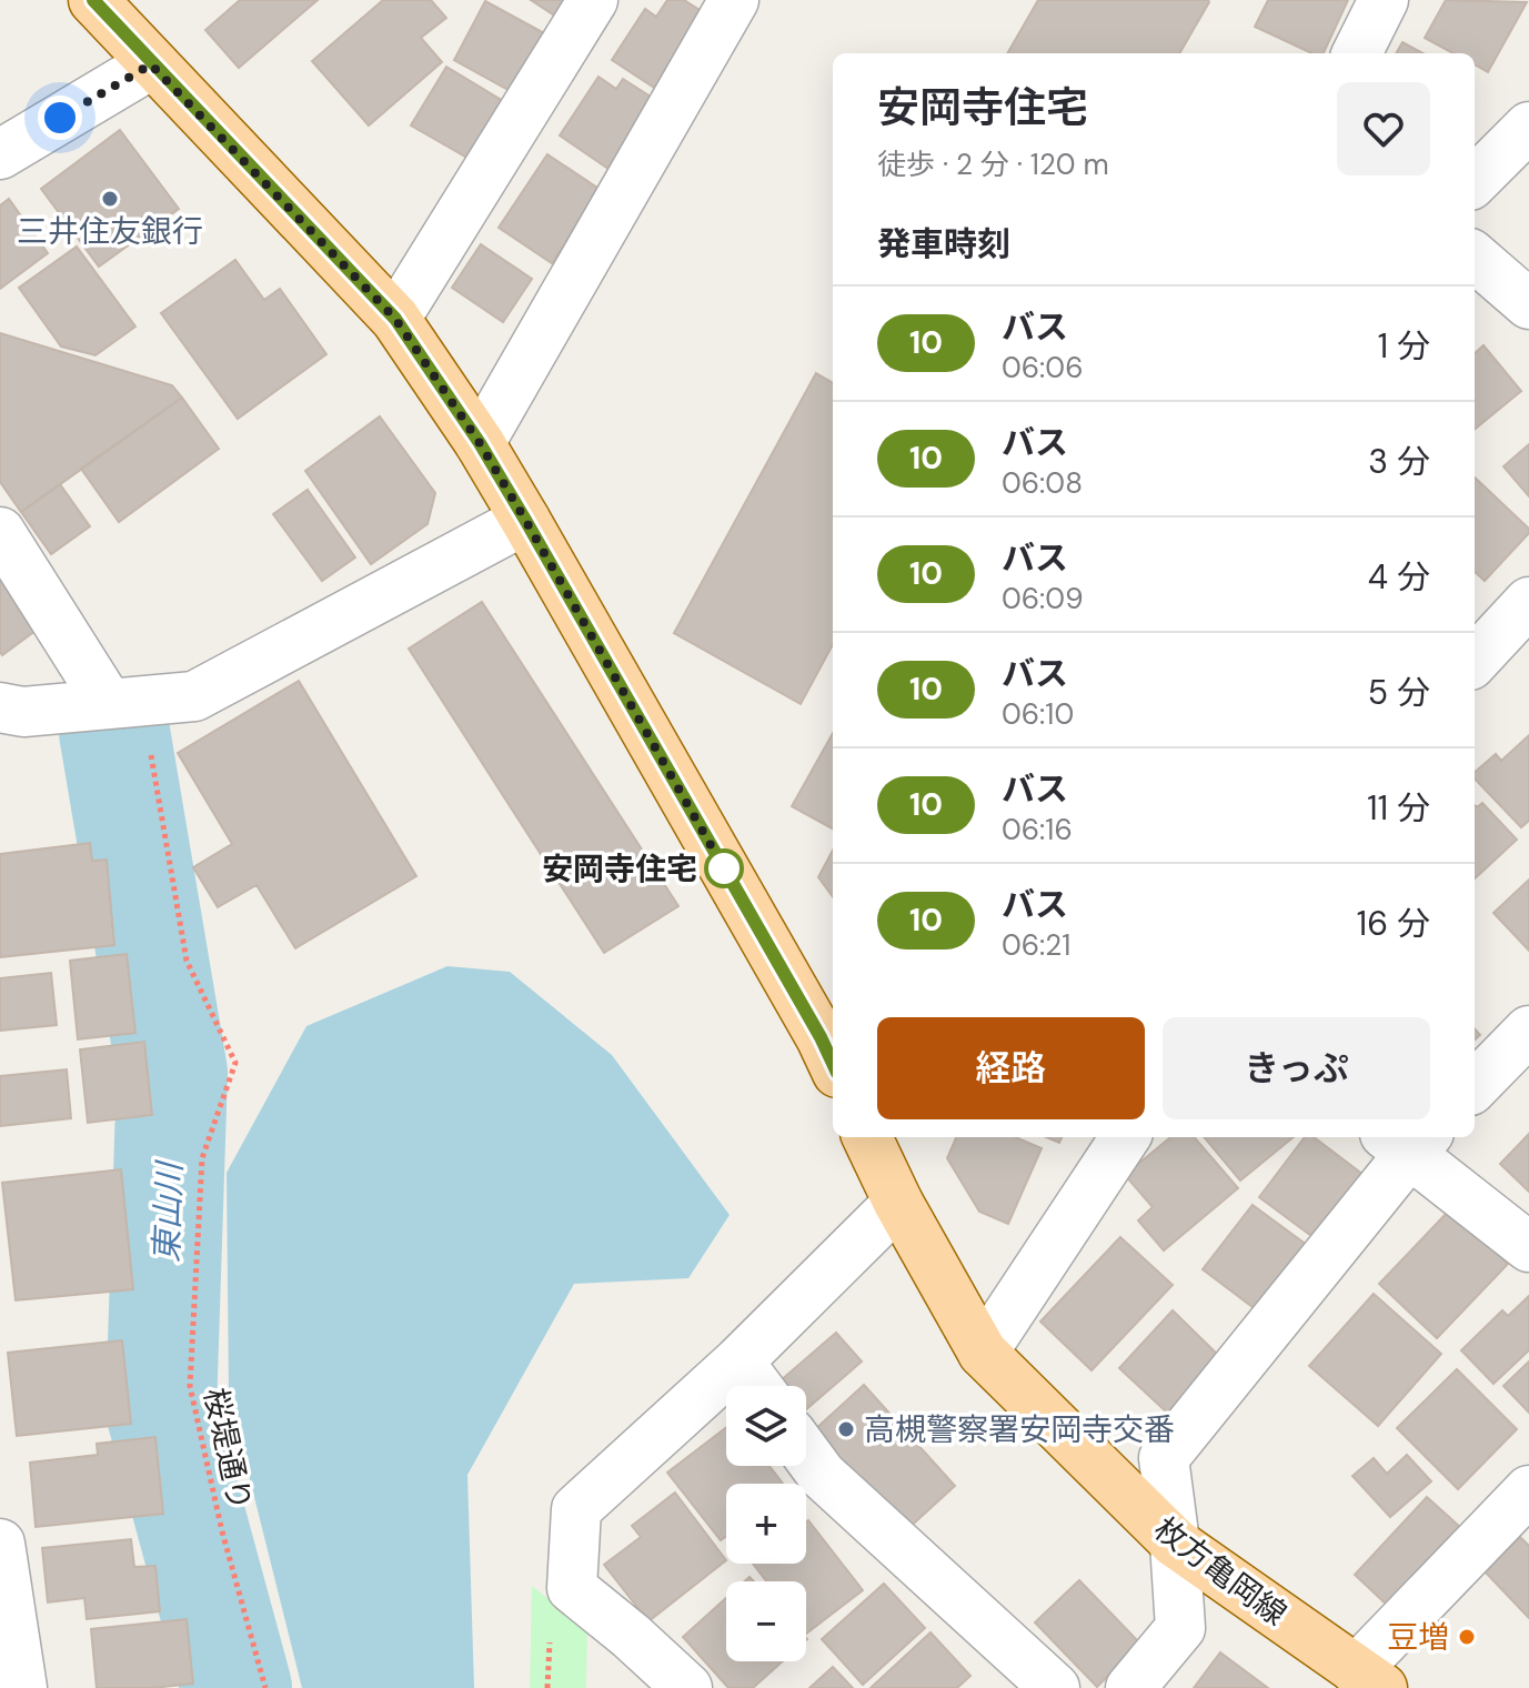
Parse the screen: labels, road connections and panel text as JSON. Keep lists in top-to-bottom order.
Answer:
{
  "streets": {
    "main road": ["枚方亀岡線"],
    "path": ["桜堤通り"]
  },
  "water": ["東山川"],
  "places": [
    "三井住友銀行",
    "安岡寺住宅",
    "高槻警察署安岡寺交番",
    "豆増"
  ],
  "lines": ["bus line 10"],
  "page": {
    "heading": [
      ["安岡寺住宅", "徒歩 · 2 分 · 120 m"],
      "発車時刻"
    ],
    "list": [
      {
        "mark": "10",
        "name": "バス",
        "note": "06:06",
        "value": "1 分"
      },
      {
        "mark": "10",
        "name": "バス",
        "note": "06:08",
        "value": "3 分"
      },
      {
        "mark": "10",
        "name": "バス",
        "note": "06:09",
        "value": "4 分"
      },
      {
        "mark": "10",
        "name": "バス",
        "note": "06:10",
        "value": "5 分"
      },
      {
        "mark": "10",
        "name": "バス",
        "note": "06:16",
        "value": "11 分"
      },
      {
        "mark": "10",
        "name": "バス",
        "note": "06:21",
        "value": "16 分"
      }
    ],
    "buttons": ["経路", "きっぷ"],
    "map_buttons": ["+", "−"]
  }
}
